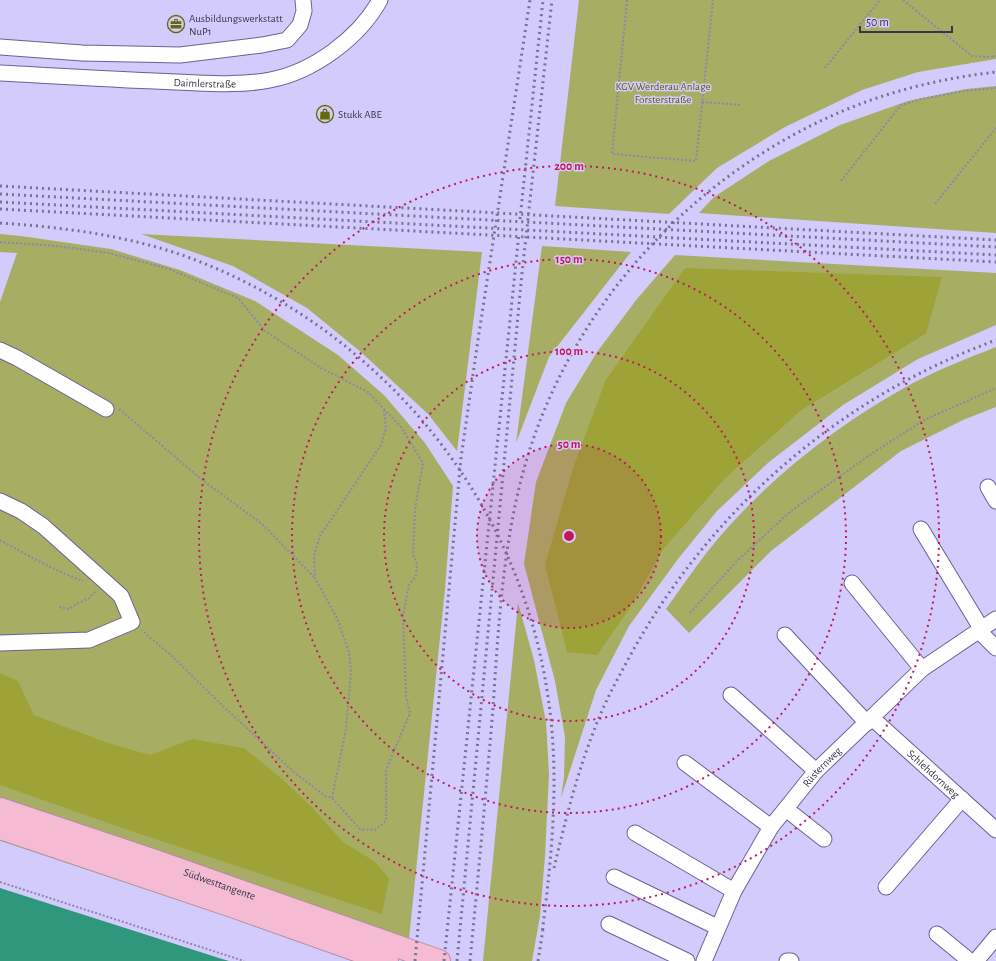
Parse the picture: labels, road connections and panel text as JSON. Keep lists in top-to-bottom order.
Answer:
{
  "streets": {
    "highway": ["Südwesttangente"],
    "street": ["Daimlerstraße", "Rüsternweg", "Schlehdornweg"]
  },
  "crossings": [
    ["Rüsternweg", "Schlehdornweg"]
  ],
  "parks": ["KGV Werderau Anlage Forsterstraße"],
  "places": {
    "office": ["Ausbildungswerkstatt NuP1"],
    "shop": ["Stukk ABE"]
  },
  "scale_bar": "50 m",
  "rings": [
    "200 m",
    "150 m",
    "100 m",
    "50 m"
  ]
}
